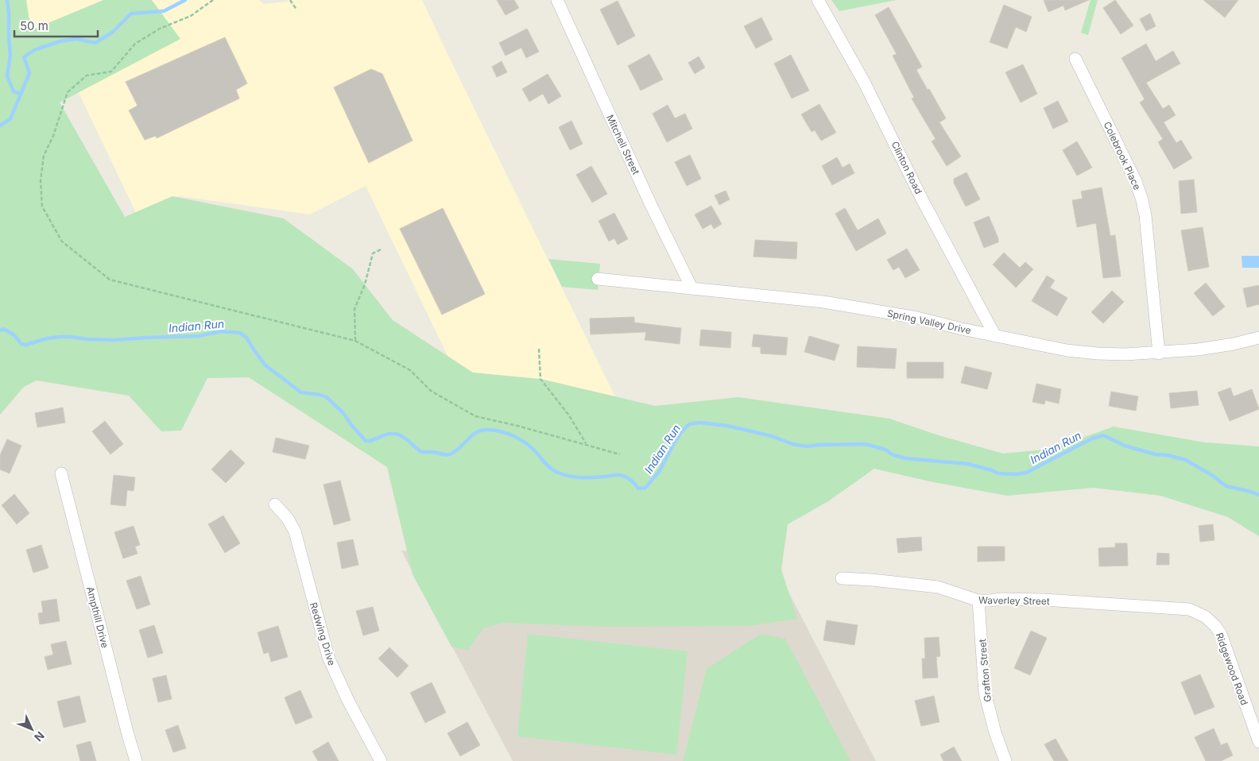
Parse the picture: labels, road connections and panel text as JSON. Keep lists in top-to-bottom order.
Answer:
{
  "streets": {
    "street": [
      "Mitchell Street",
      "Colebrook Place",
      "Clinton Road",
      "Spring Valley Drive",
      "Waverley Street",
      "Ampthill Drive",
      "Redwing Drive",
      "Ridgewood Road",
      "Grafton Street"
    ]
  },
  "crossings": [
    ["Mitchell Street", "Spring Valley Drive"],
    ["Colebrook Place", "Spring Valley Drive"],
    ["Clinton Road", "Spring Valley Drive"],
    ["Waverley Street", "Ridgewood Road"],
    ["Waverley Street", "Grafton Street"]
  ],
  "water": ["Indian Run"],
  "scale_bar": "50 m",
  "north": "bottom right"
}
